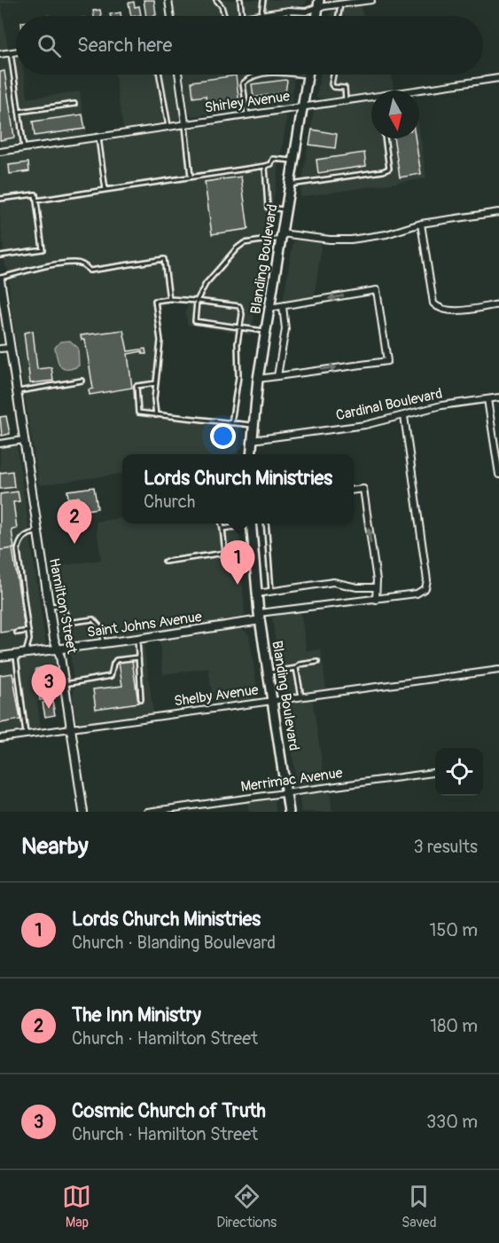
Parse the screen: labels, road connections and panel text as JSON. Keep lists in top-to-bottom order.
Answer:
{
  "streets": {
    "main road": ["Blanding Boulevard"],
    "street": [
      "Shirley Avenue",
      "Cardinal Boulevard",
      "Hamilton Street",
      "Saint Johns Avenue",
      "Shelby Avenue",
      "Merrimac Avenue"
    ]
  },
  "crossings": [
    ["Shirley Avenue", "Blanding Boulevard"],
    ["Blanding Boulevard", "Cardinal Boulevard"],
    ["Blanding Boulevard", "Saint Johns Avenue"],
    ["Blanding Boulevard", "Shelby Avenue"],
    ["Blanding Boulevard", "Merrimac Avenue"],
    ["Cardinal Boulevard", "Saint Johns Avenue"],
    ["Hamilton Street", "Saint Johns Avenue"],
    ["Hamilton Street", "Shelby Avenue"]
  ],
  "north": "bottom",
  "page": {
    "search": "Search here",
    "popup": ["Lords Church Ministries", "Church"],
    "pins": ["2", "1", "3"],
    "heading": ["Nearby", "3 results"],
    "list": [
      {
        "mark": "1",
        "name": "Lords Church Ministries",
        "note": "Church · Blanding Boulevard",
        "value": "150 m"
      },
      {
        "mark": "2",
        "name": "The Inn Ministry",
        "note": "Church · Hamilton Street",
        "value": "180 m"
      },
      {
        "mark": "3",
        "name": "Cosmic Church of Truth",
        "note": "Church · Hamilton Street",
        "value": "330 m"
      }
    ],
    "nav": ["Map", "Directions", "Saved"]
  }
}
